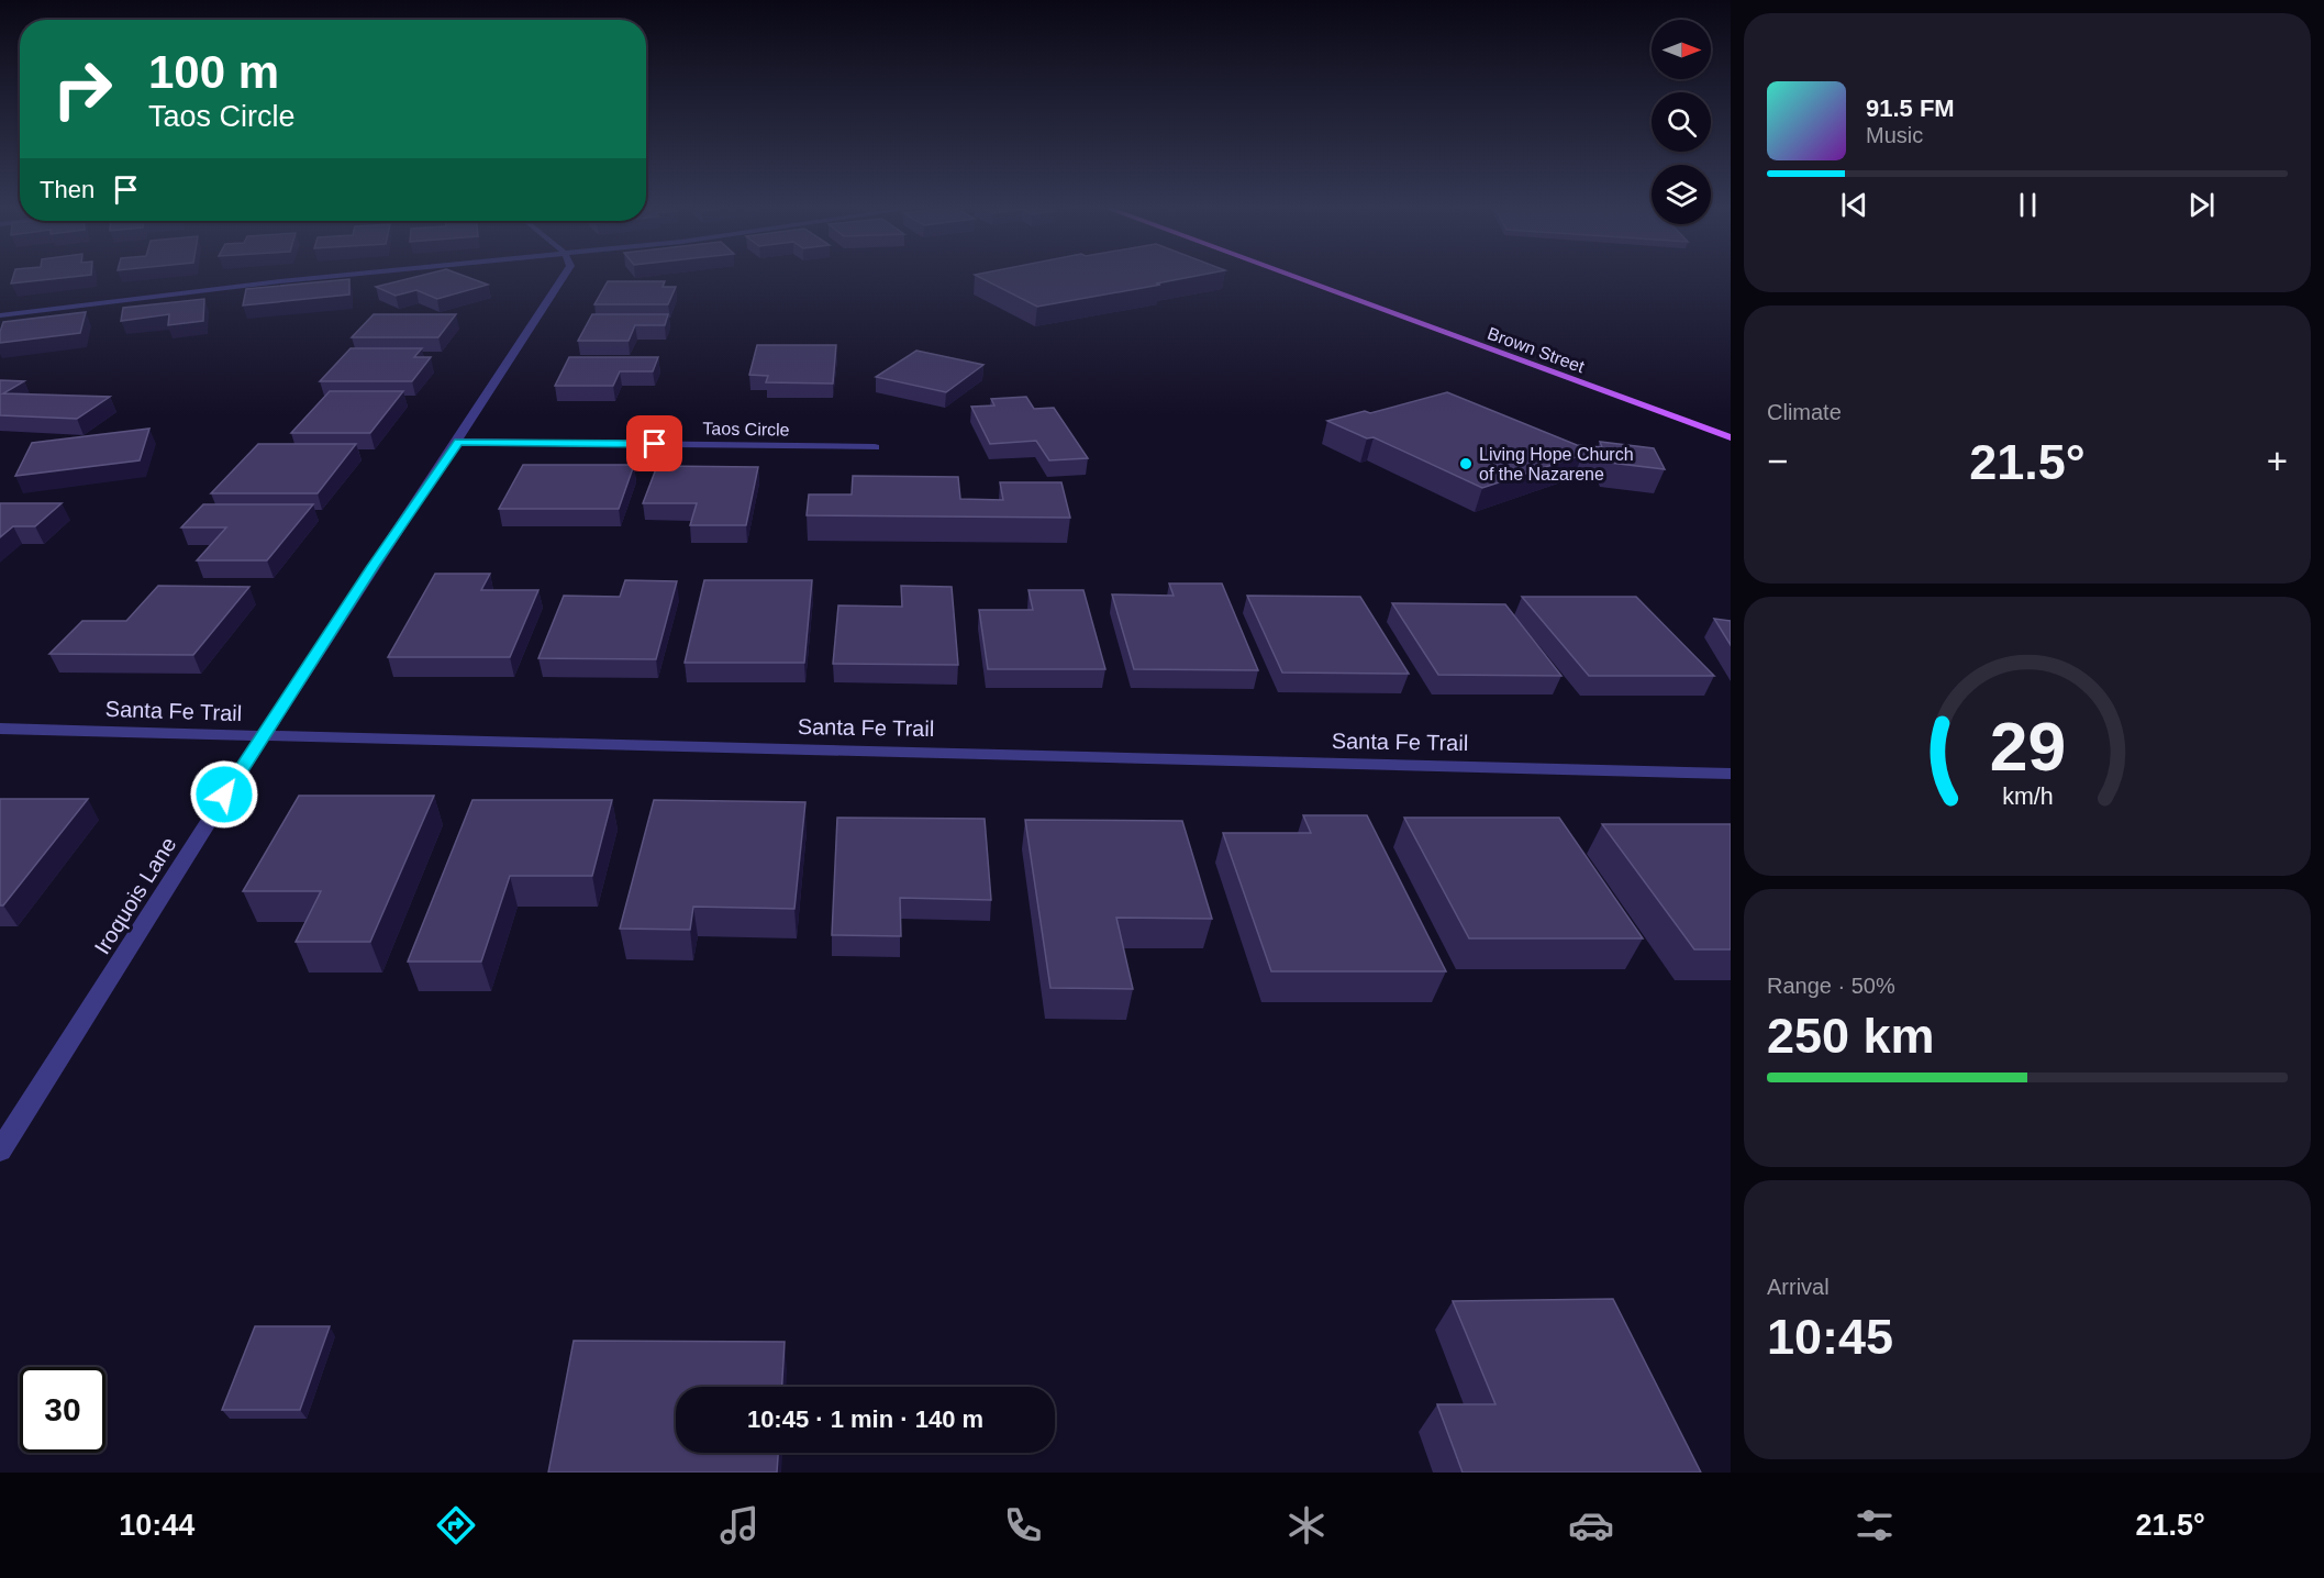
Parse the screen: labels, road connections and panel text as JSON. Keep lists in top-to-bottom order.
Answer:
{
  "streets": {
    "main road": ["Brown Street"],
    "street": ["Taos Circle", "Santa Fe Trail", "Iroquois Lane"]
  },
  "crossings": [
    ["Taos Circle", "Iroquois Lane"],
    ["Santa Fe Trail", "Iroquois Lane"]
  ],
  "places": ["Living Hope Church of the Nazarene"],
  "north": "right",
  "page": {
    "turn": ["100 m", "Taos Circle"],
    "song": ["91.5 FM", "Music"],
    "then": "Then",
    "tile": [
      "Climate",
      ["Range · 50%", "250 km"],
      ["Arrival", "10:45"]
    ],
    "heat": ["−", "21.5°", "+"],
    "limit": "30",
    "trip": "10:45 · 1 min · 140 m",
    "tabs": ["10:44", "21.5°"],
    "gauge": ["29", "km/h"]
  }
}
